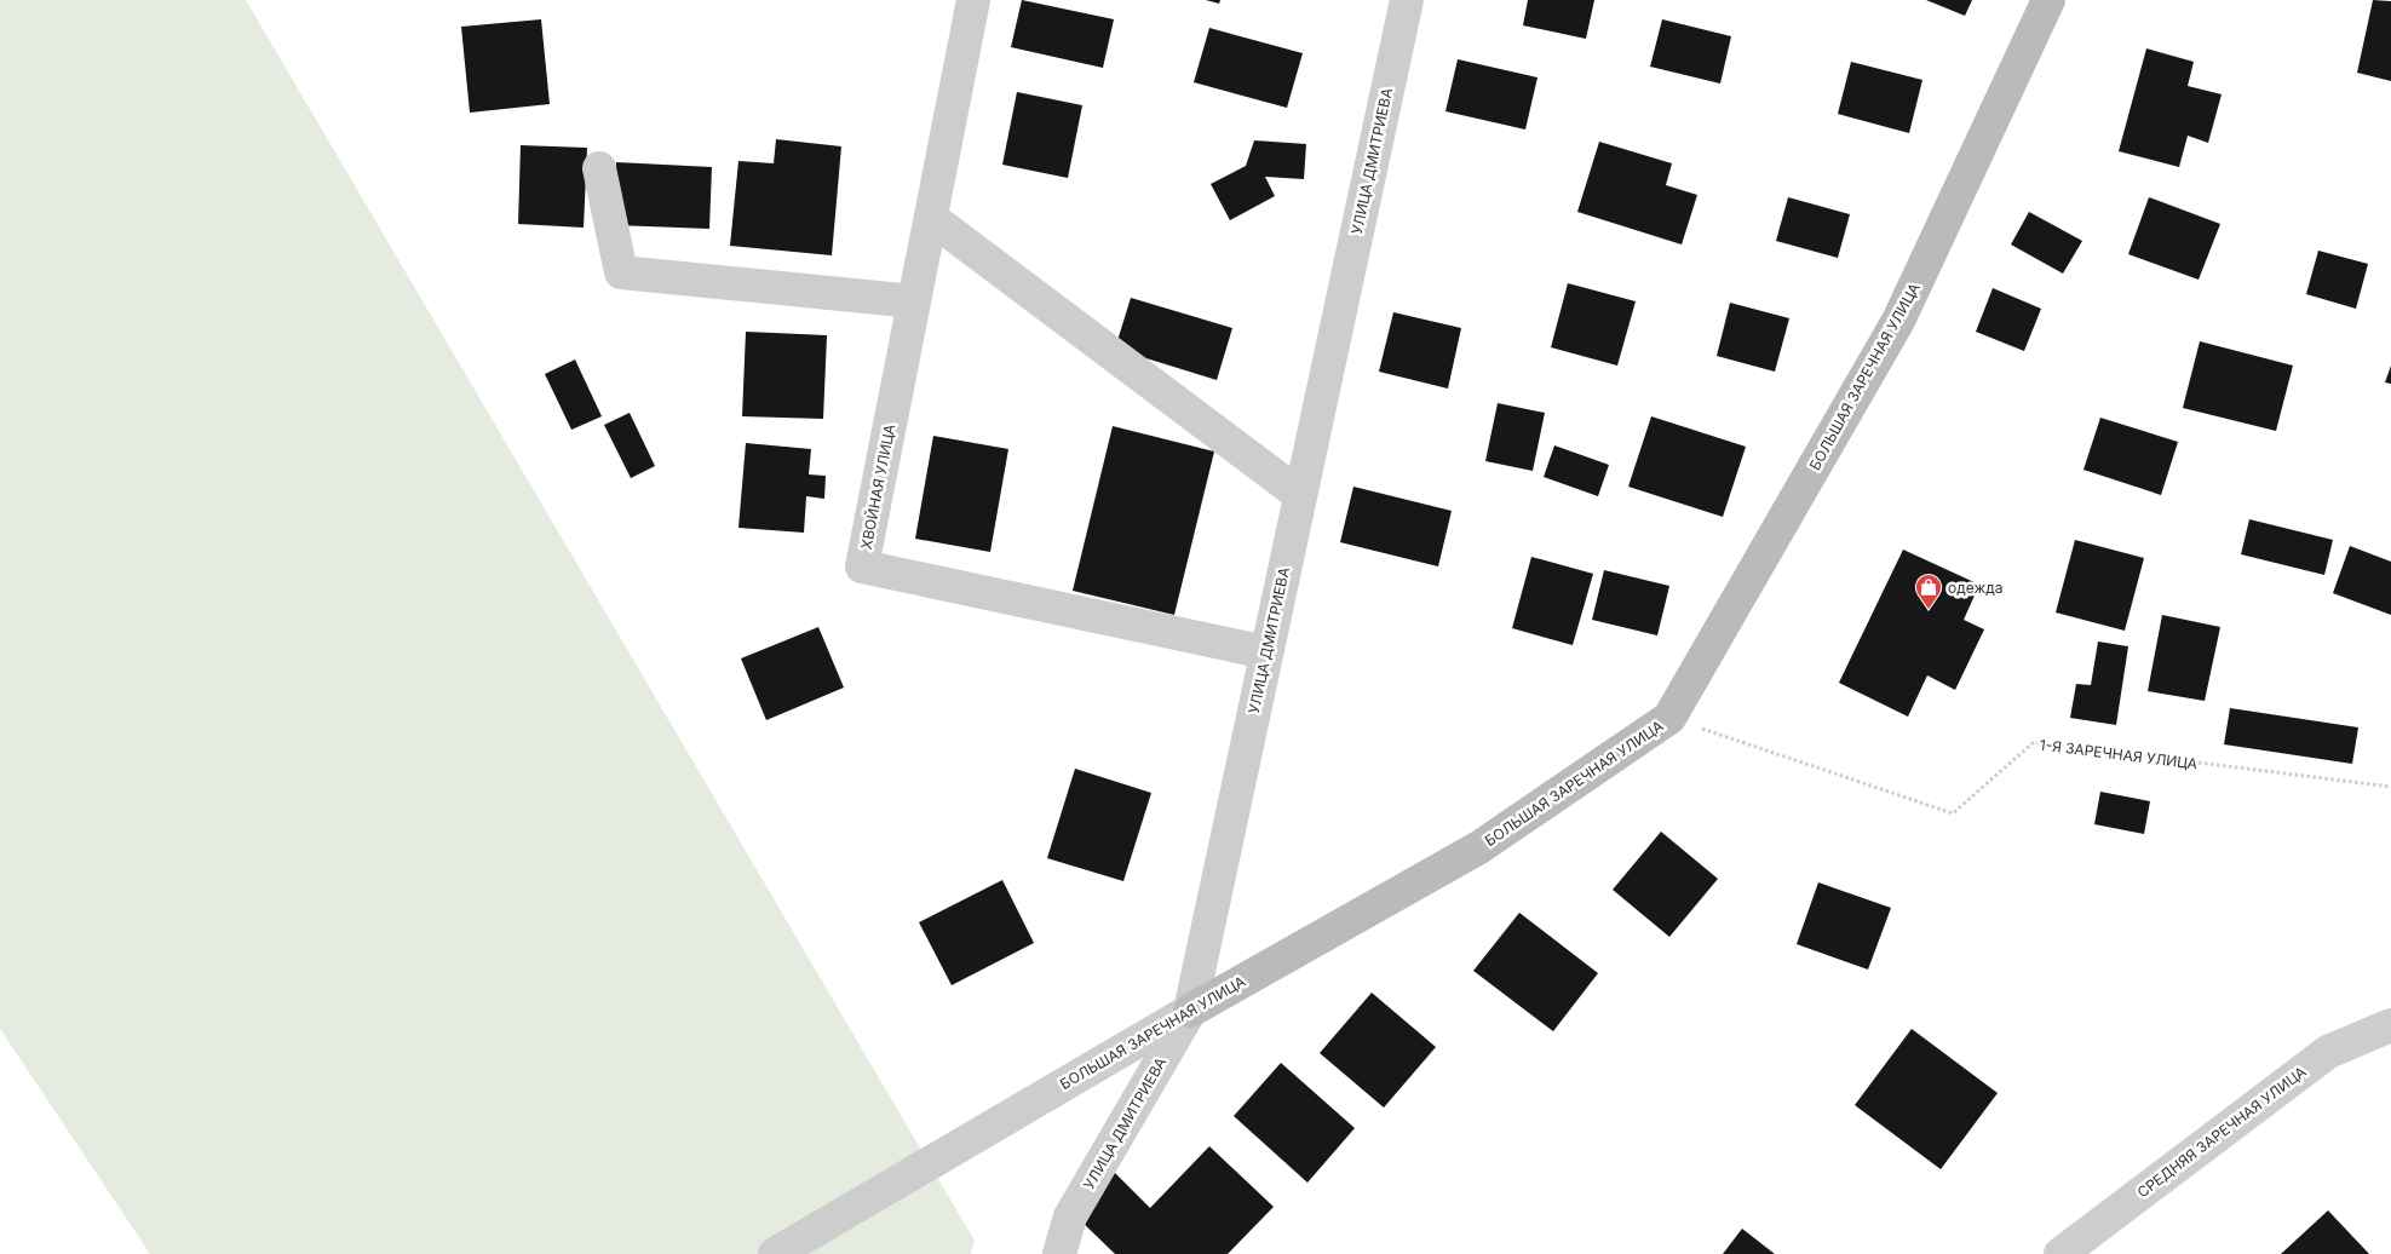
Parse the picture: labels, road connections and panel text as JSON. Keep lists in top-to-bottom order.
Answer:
{
  "streets": {
    "street": [
      "УЛИЦА ДМИТРИЕВА",
      "БОЛЬШАЯ ЗАРЕЧНАЯ УЛИЦА",
      "ХВОЙНАЯ УЛИЦА",
      "СРЕДНЯЯ ЗАРЕЧНАЯ УЛИЦА"
    ],
    "path": ["1-Я ЗАРЕЧНАЯ УЛИЦА"]
  },
  "crossings": [
    ["УЛИЦА ДМИТРИЕВА", "БОЛЬШАЯ ЗАРЕЧНАЯ УЛИЦА"],
    ["УЛИЦА ДМИТРИЕВА", "ХВОЙНАЯ УЛИЦА"],
    ["БОЛЬШАЯ ЗАРЕЧНАЯ УЛИЦА", "1-Я ЗАРЕЧНАЯ УЛИЦА"]
  ],
  "places": {
    "shop": ["одежда"]
  }
}
